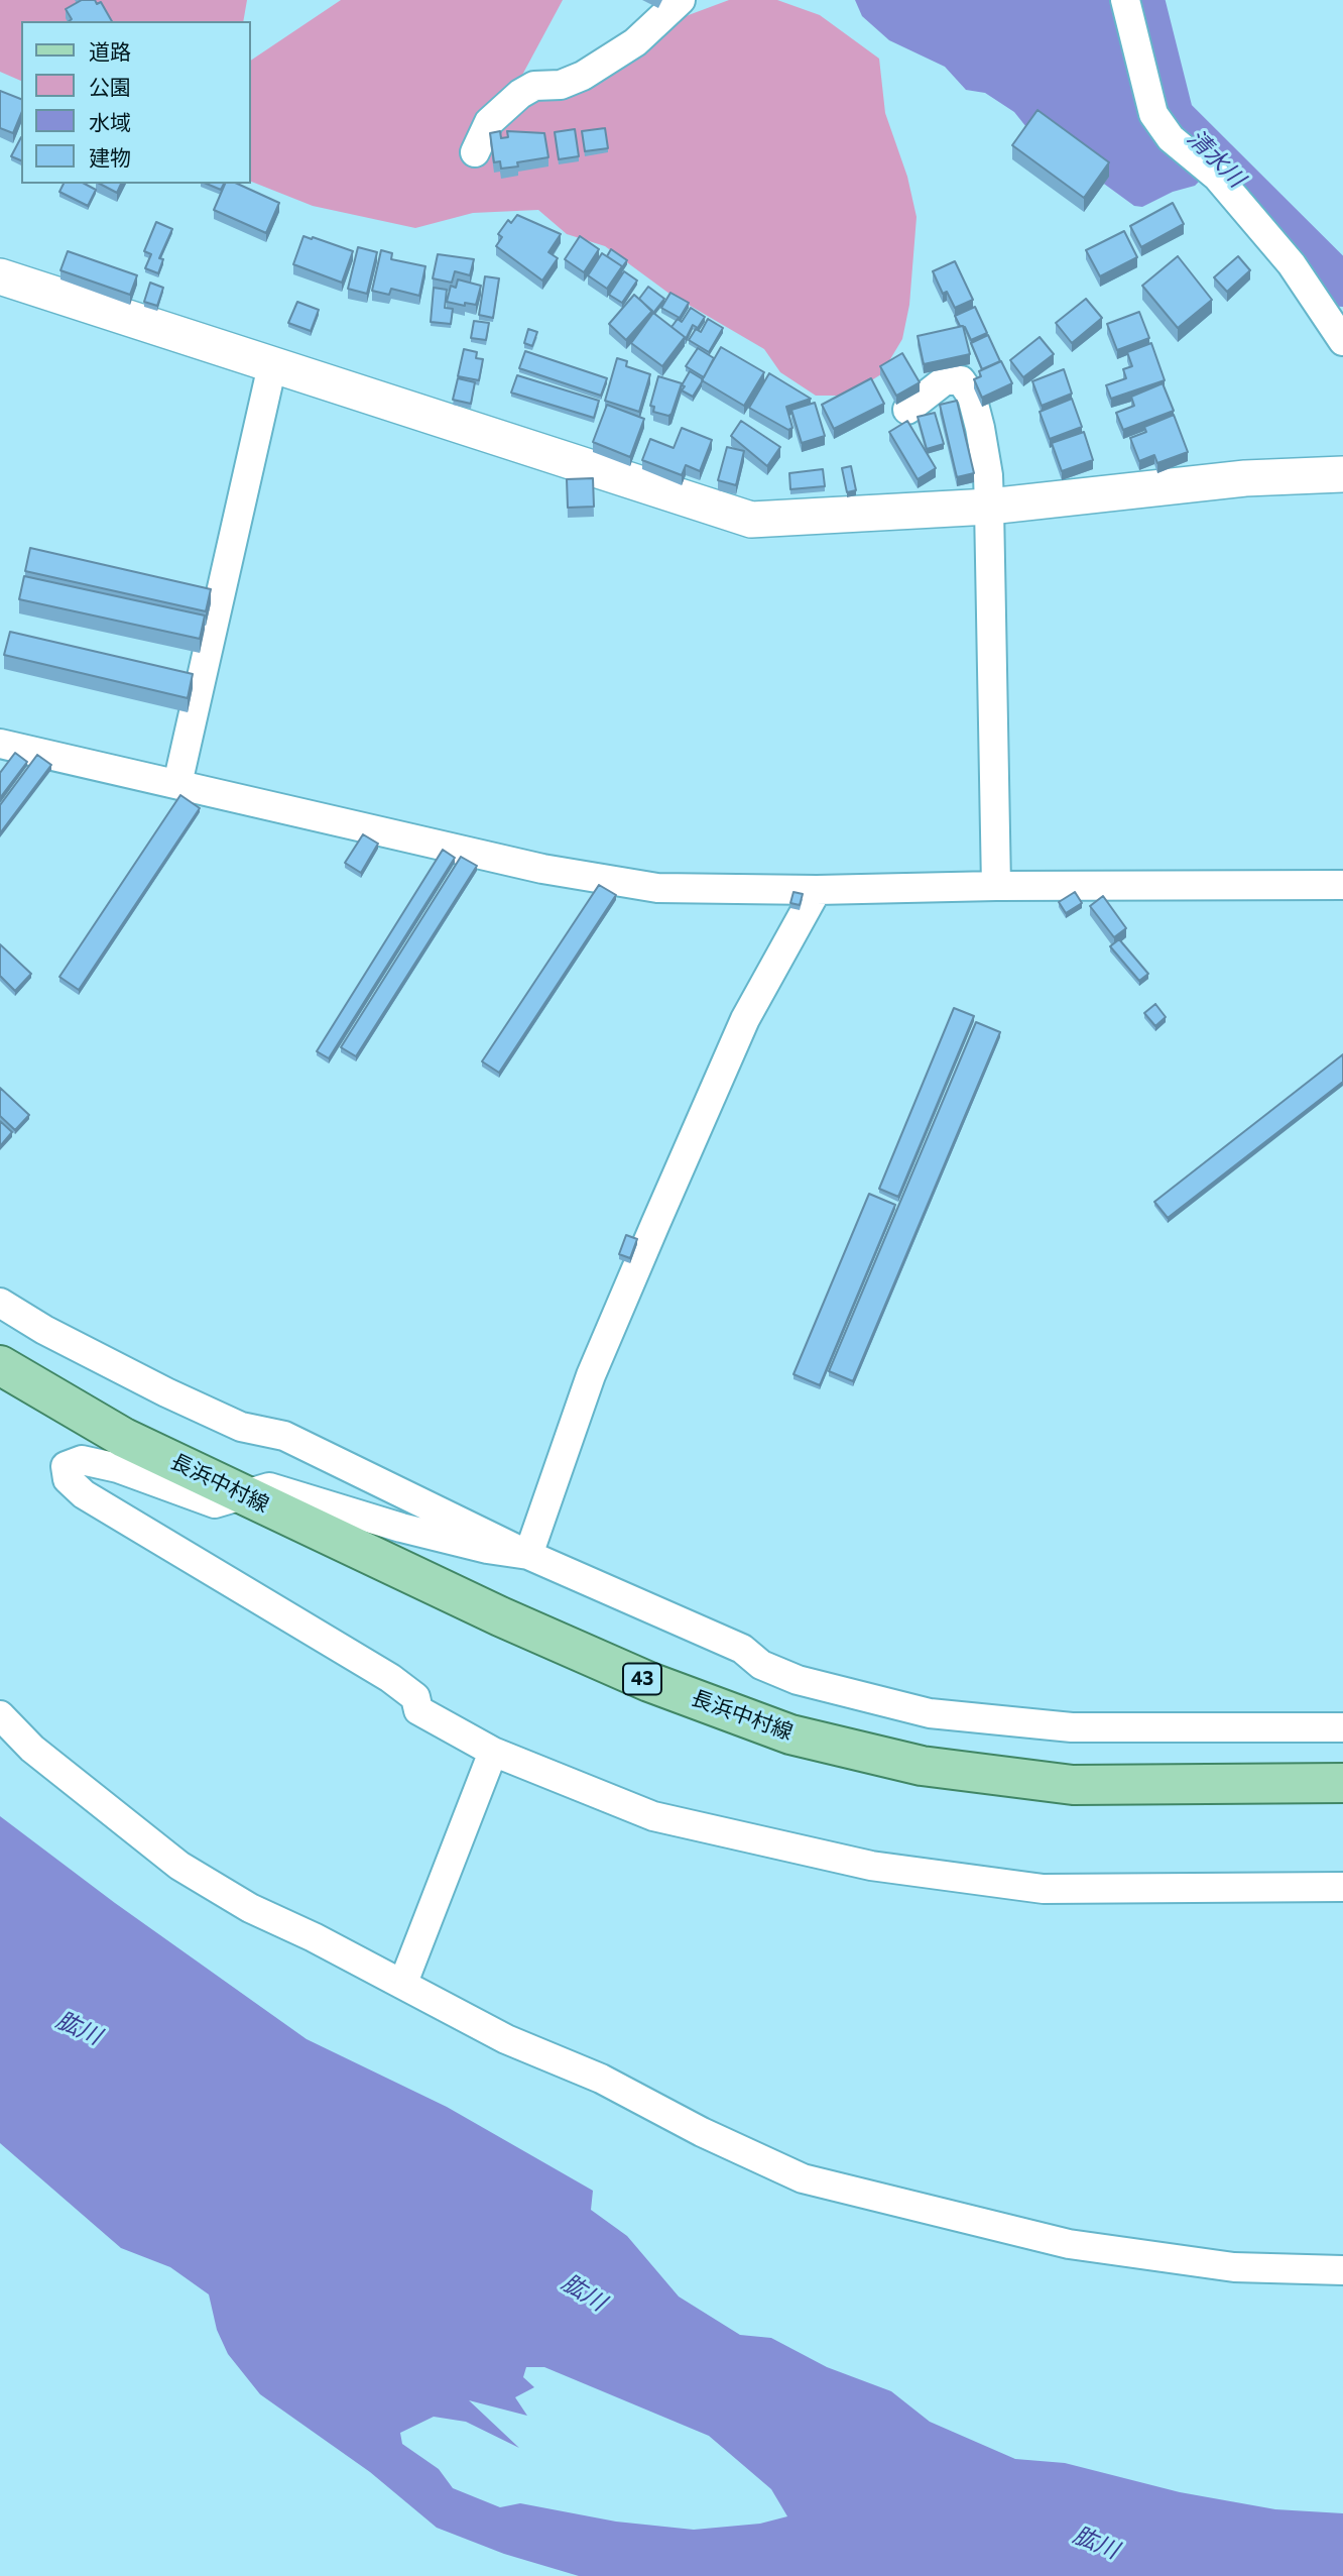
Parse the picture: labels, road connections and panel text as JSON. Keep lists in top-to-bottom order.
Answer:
{
  "streets": {
    "main road": ["長浜中村線", "43"]
  },
  "water": ["清水川", "肱川"],
  "legend": [
    "道路",
    "公園",
    "水域",
    "建物"
  ]
}
